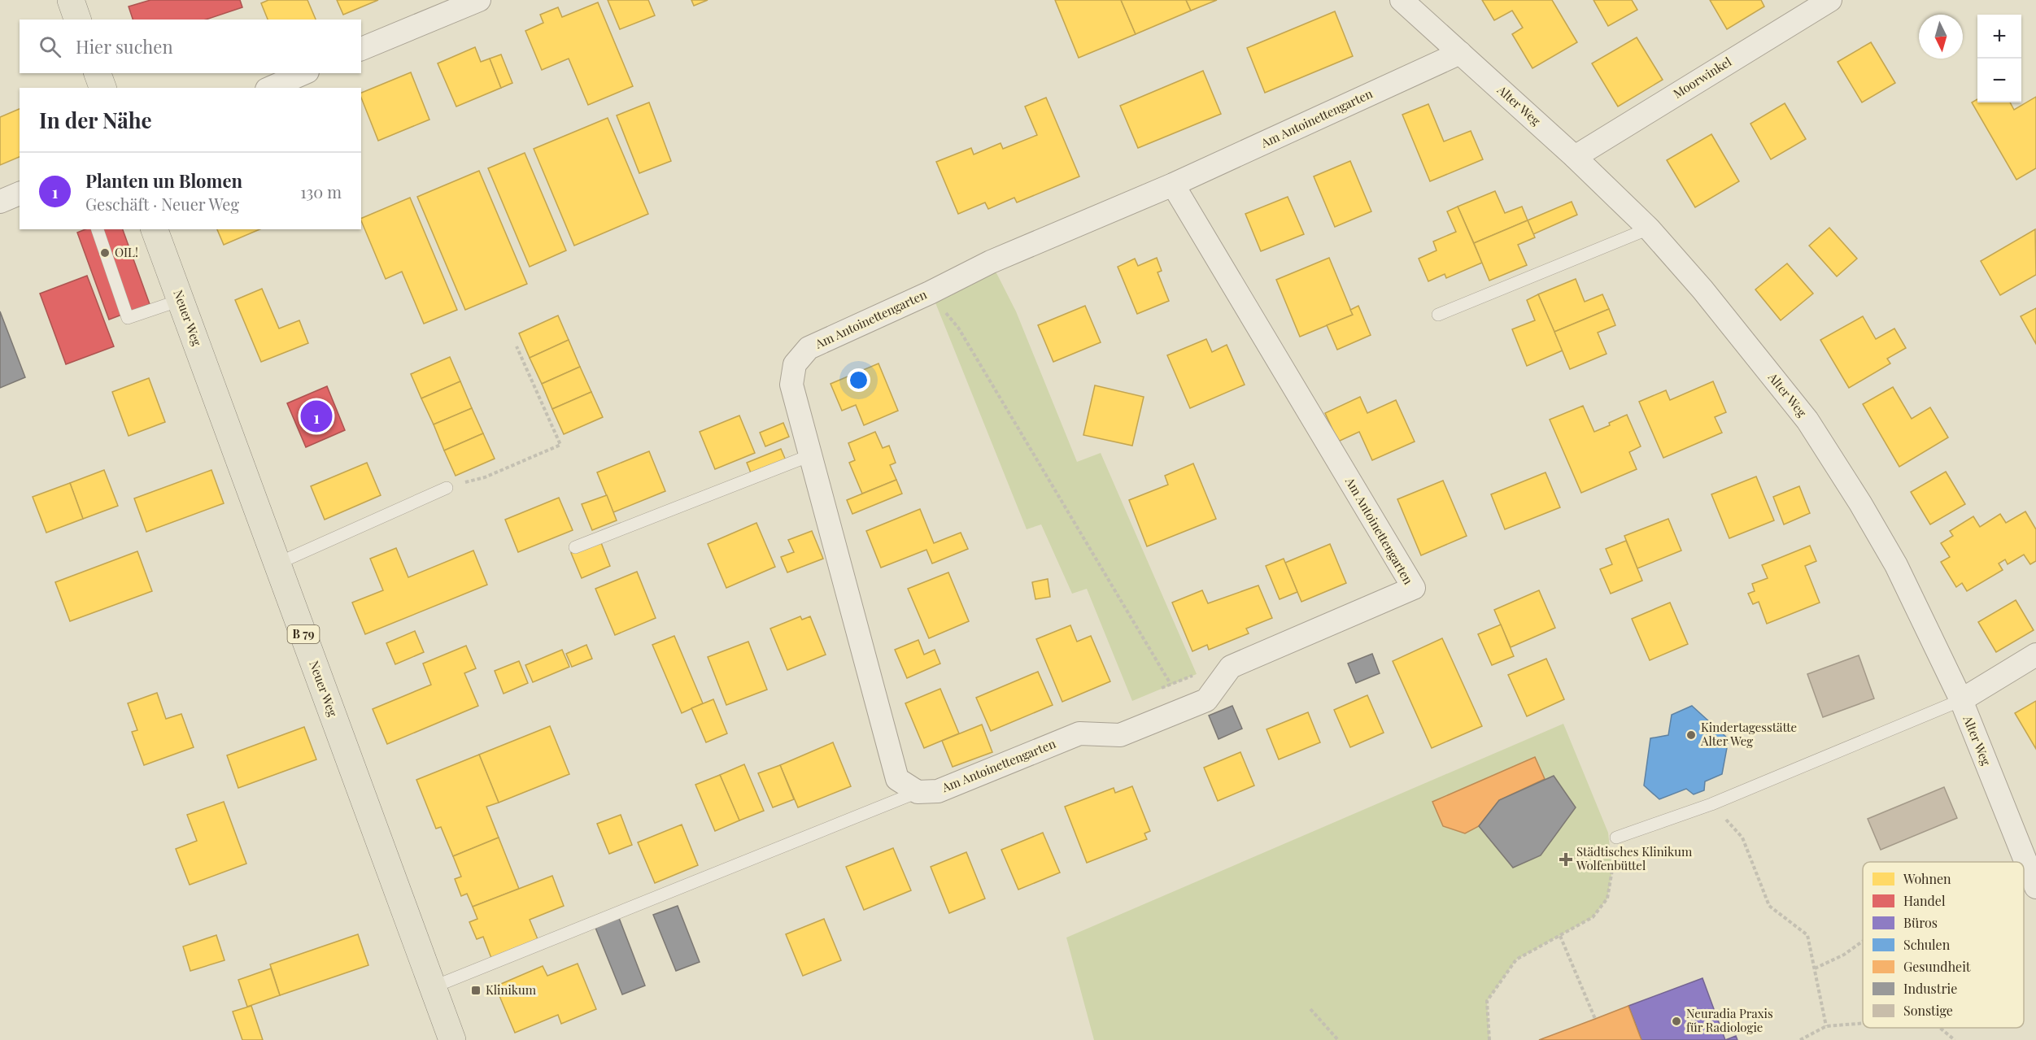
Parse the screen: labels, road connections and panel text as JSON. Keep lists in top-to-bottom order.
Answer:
{
  "streets": {
    "main road": ["Neuer Weg", "B 79"],
    "street": ["Moorwinkel", "Alter Weg", "Am Antoinettengarten"]
  },
  "crossings": [
    ["Moorwinkel", "Alter Weg"],
    ["Alter Weg", "Am Antoinettengarten"]
  ],
  "places": {
    "other": ["OIL!", "Kindertagesstätte Alter Weg", "Neuradia Praxis für Radiologie"],
    "health": ["Städtisches Klinikum Wolfenbüttel"],
    "transit": ["Klinikum"]
  },
  "legend": [
    "Wohnen",
    "Handel",
    "Büros",
    "Schulen",
    "Gesundheit",
    "Industrie",
    "Sonstige"
  ],
  "north": "bottom",
  "page": {
    "map_buttons": ["+", "−"],
    "search": "Hier suchen",
    "heading": "In der Nähe",
    "list": [
      {
        "mark": "1",
        "name": "Planten un Blomen",
        "note": "Geschäft · Neuer Weg",
        "value": "130 m"
      }
    ],
    "pins": "1"
  }
}
